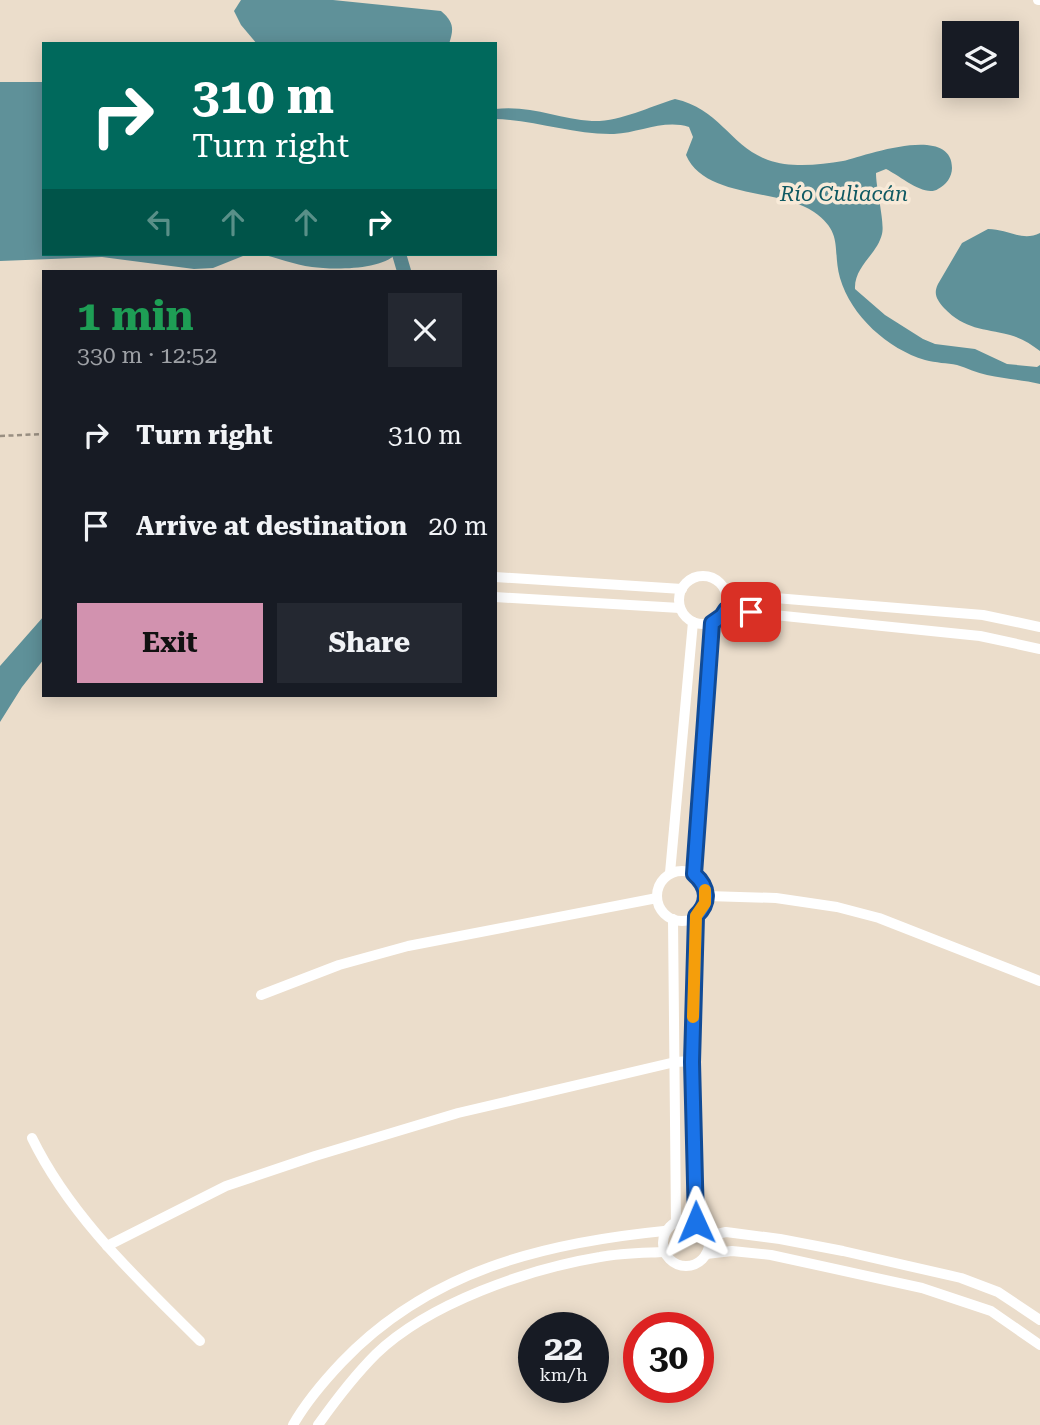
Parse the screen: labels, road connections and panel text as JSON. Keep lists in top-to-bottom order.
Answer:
{
  "water": ["Río Culiacán"],
  "page": {
    "turn": ["310 m", "Turn right"],
    "heading": ["1 min", "330 m · 12:52"],
    "list": [
      {
        "name": "Turn right",
        "value": "310 m"
      },
      {
        "name": "Arrive at destination",
        "value": "20 m"
      }
    ],
    "buttons": ["Exit", "Share"],
    "speed": "22 km/h",
    "limit": "30"
  }
}
